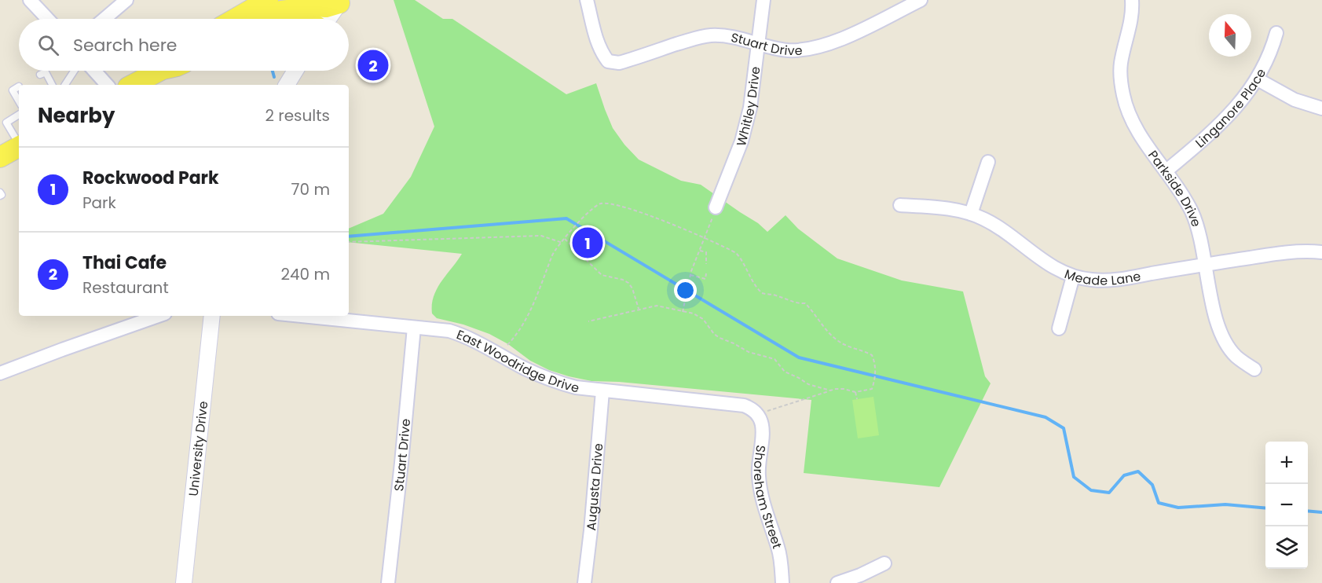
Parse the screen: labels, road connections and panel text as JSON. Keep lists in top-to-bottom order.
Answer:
{
  "streets": {
    "street": [
      "Stuart Drive",
      "Whitley Drive",
      "Linganore Place",
      "Parkside Drive",
      "Meade Lane",
      "East Woodridge Drive",
      "University Drive",
      "Augusta Drive",
      "Shoreham Street"
    ]
  },
  "crossings": [
    ["Stuart Drive", "Whitley Drive"],
    ["Stuart Drive", "East Woodridge Drive"],
    ["Linganore Place", "Parkside Drive"],
    ["Parkside Drive", "Meade Lane"],
    ["East Woodridge Drive", "Augusta Drive"],
    ["East Woodridge Drive", "Shoreham Street"]
  ],
  "north": "top",
  "page": {
    "search": "Search here",
    "pins": ["2", "1"],
    "heading": ["Nearby", "2 results"],
    "list": [
      {
        "mark": "1",
        "name": "Rockwood Park",
        "note": "Park",
        "value": "70 m"
      },
      {
        "mark": "2",
        "name": "Thai Cafe",
        "note": "Restaurant",
        "value": "240 m"
      }
    ],
    "map_buttons": ["+", "−"]
  }
}
